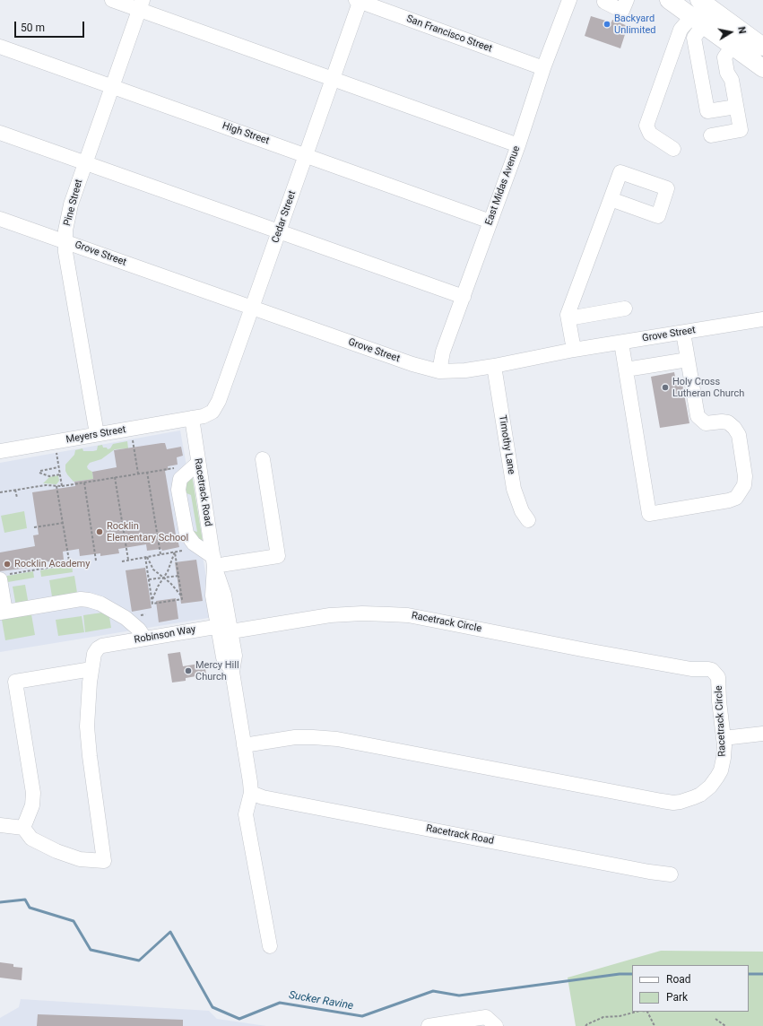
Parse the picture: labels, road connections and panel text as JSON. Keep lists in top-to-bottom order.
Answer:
{
  "streets": {
    "street": [
      "San Francisco Street",
      "High Street",
      "East Midas Avenue",
      "Pine Street",
      "Cedar Street",
      "Grove Street",
      "Meyers Street",
      "Timothy Lane",
      "Racetrack Road",
      "Racetrack Circle",
      "Robinson Way"
    ]
  },
  "crossings": [
    ["San Francisco Street", "East Midas Avenue"],
    ["San Francisco Street", "Cedar Street"],
    ["High Street", "East Midas Avenue"],
    ["High Street", "Pine Street"],
    ["High Street", "Cedar Street"],
    ["East Midas Avenue", "Grove Street"],
    ["Pine Street", "Grove Street"],
    ["Pine Street", "Meyers Street"],
    ["Cedar Street", "Grove Street"],
    ["Cedar Street", "Meyers Street"],
    ["Cedar Street", "Racetrack Road"],
    ["Grove Street", "Timothy Lane"],
    ["Meyers Street", "Racetrack Road"],
    ["Racetrack Road", "Racetrack Circle"],
    ["Racetrack Road", "Robinson Way"],
    ["Racetrack Circle", "Robinson Way"]
  ],
  "water": ["Sucker Ravine"],
  "places": [
    "Backyard Unlimited",
    "Holy Cross Lutheran Church",
    "Rocklin Elementary School",
    "Rocklin Academy",
    "Mercy Hill Church"
  ],
  "legend": ["Road", "Park"],
  "scale_bar": "50 m",
  "north": "right"
}
